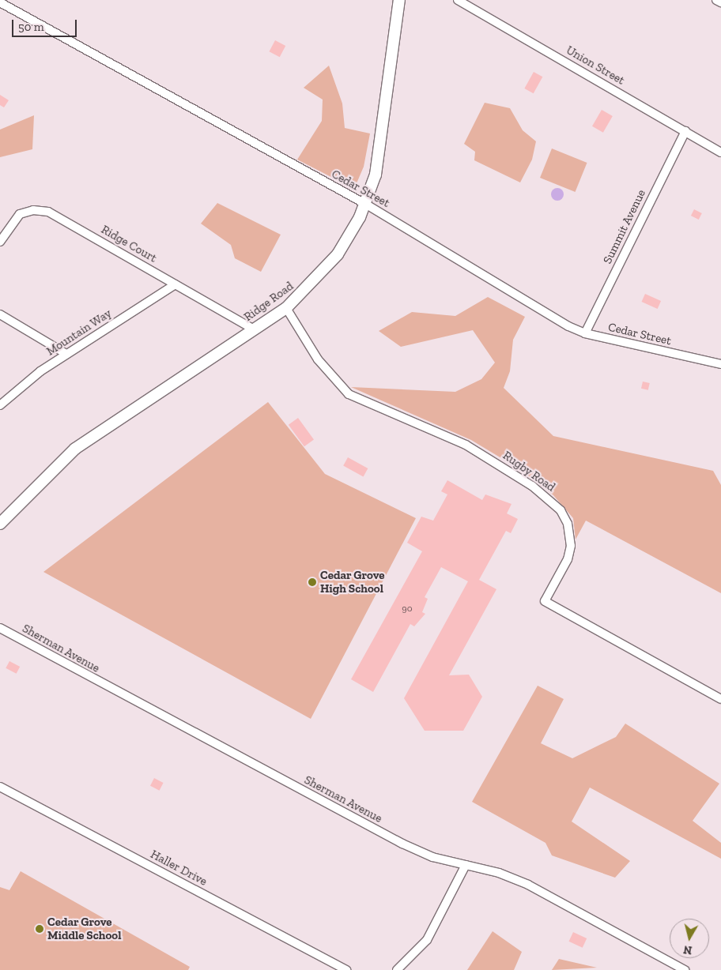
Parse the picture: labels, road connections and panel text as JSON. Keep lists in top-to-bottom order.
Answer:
{
  "streets": {
    "main road": ["Ridge Road"],
    "street": [
      "Union Street",
      "Cedar Street",
      "Summit Avenue",
      "Ridge Court",
      "Mountain Way",
      "Rugby Road",
      "Sherman Avenue",
      "Haller Drive"
    ]
  },
  "crossings": [
    ["Union Street", "Summit Avenue"],
    ["Cedar Street", "Summit Avenue"],
    ["Cedar Street", "Ridge Road"],
    ["Ridge Court", "Ridge Road"],
    ["Ridge Court", "Mountain Way"],
    ["Ridge Road", "Rugby Road"]
  ],
  "places": ["Cedar Grove High School", "Cedar Grove Middle School"],
  "house_numbers": ["90"],
  "scale_bar": "50 m",
  "north": "bottom"
}
